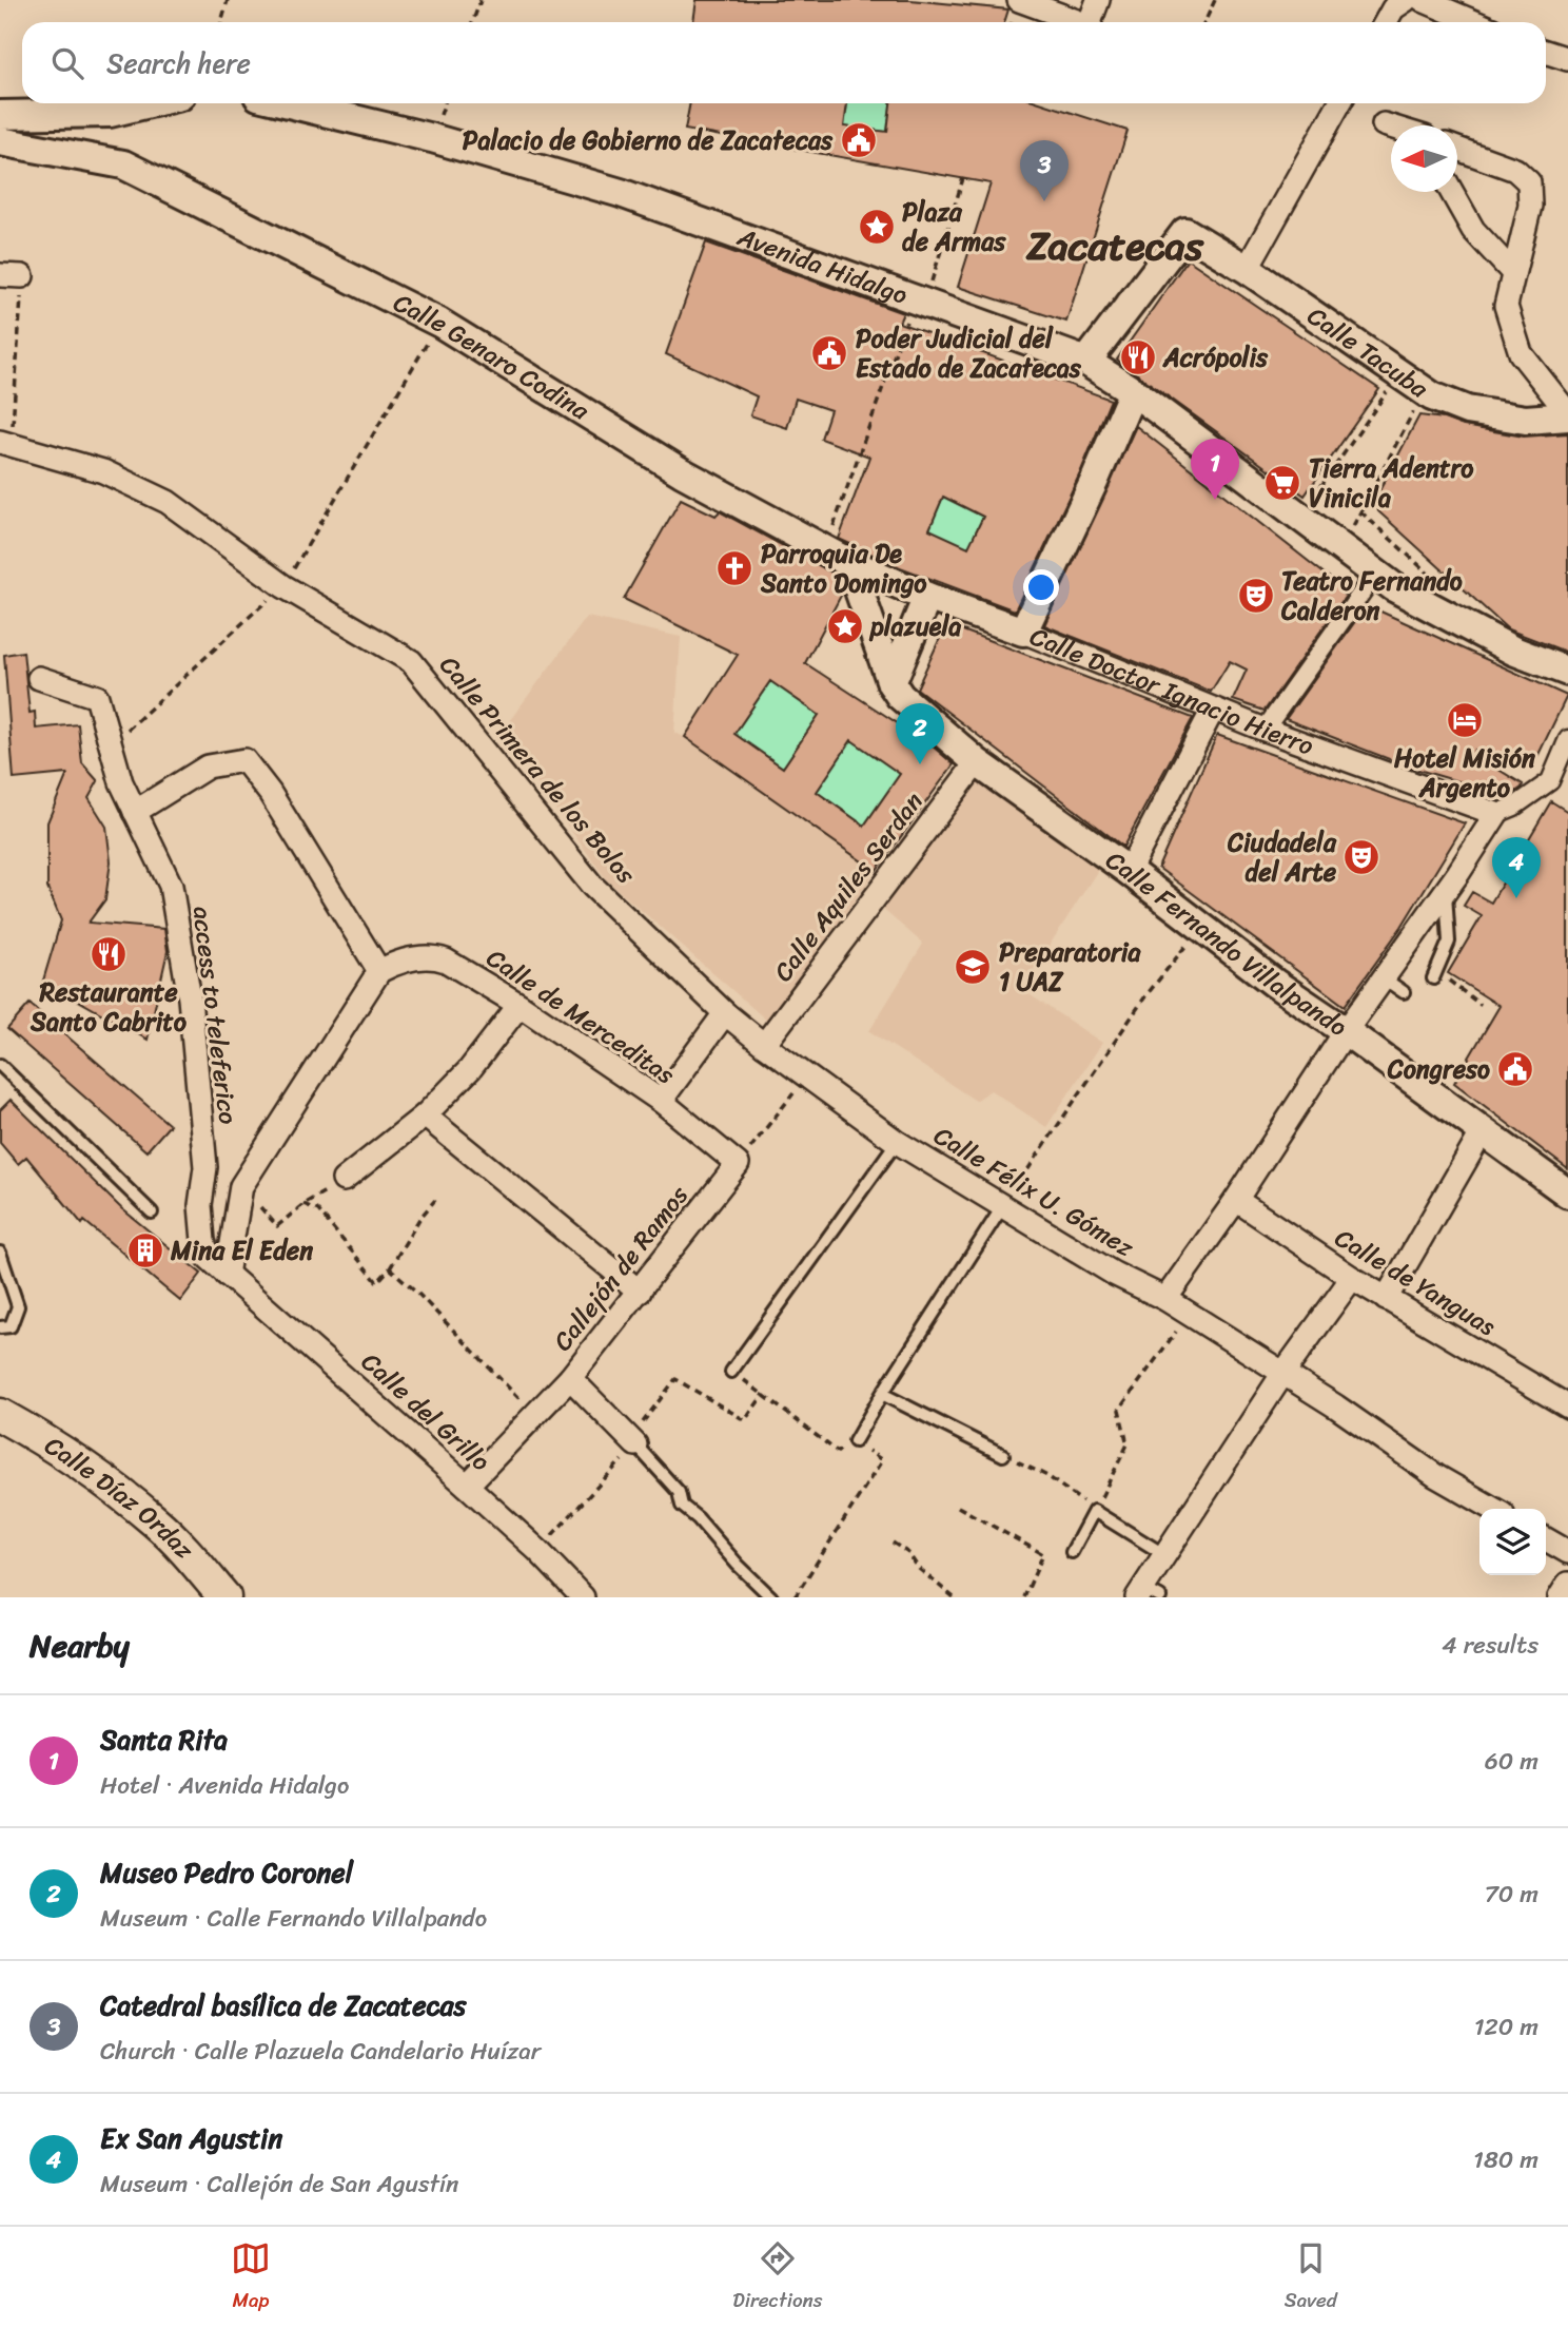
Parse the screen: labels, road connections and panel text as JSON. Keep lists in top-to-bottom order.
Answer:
{
  "streets": {
    "main road": ["Calle Díaz Ordaz"],
    "street": [
      "Avenida Hidalgo",
      "Calle Tacuba",
      "Calle Genaro Codina",
      "Calle Doctor Ignacio Hierro",
      "Calle Primera de los Bolos",
      "Calle Aquiles Serdan",
      "Calle Fernando Villalpando",
      "access to teleferico",
      "Calle de Merceditas",
      "Calle Félix U. Gómez",
      "Callejón de Ramos",
      "Calle de Yanguas",
      "Calle del Grillo"
    ]
  },
  "crossings": [
    ["Avenida Hidalgo", "Calle Tacuba"],
    ["Calle Genaro Codina", "Calle Doctor Ignacio Hierro"],
    ["Calle Primera de los Bolos", "Calle Aquiles Serdan"],
    ["Calle Primera de los Bolos", "Calle Félix U. Gómez"],
    ["Calle Aquiles Serdan", "Calle Fernando Villalpando"],
    ["Calle Aquiles Serdan", "Calle Félix U. Gómez"],
    ["access to teleferico", "Calle del Grillo"],
    ["Calle de Merceditas", "Callejón de Ramos"],
    ["Callejón de Ramos", "Calle del Grillo"]
  ],
  "districts": ["Zacatecas"],
  "places": {
    "public building": ["Palacio de Gobierno de Zacatecas", "Poder Judicial del Estado de Zacatecas", "Congreso"],
    "place": ["Plaza de Armas", "plazuela"],
    "restaurant": ["Acrópolis", "Restaurante Santo Cabrito"],
    "supermarket": ["Tierra Adentro Vinicila"],
    "church": ["Parroquia De Santo Domingo"],
    "theatre": ["Teatro Fernando Calderon", "Ciudadela del Arte"],
    "hotel": ["Hotel Misión Argento"],
    "school or university": ["Preparatoria 1 UAZ"],
    "building": ["Mina El Eden"]
  },
  "north": "left",
  "page": {
    "search": "Search here",
    "pins": [
      "3",
      "1",
      "2",
      "4"
    ],
    "heading": ["Nearby", "4 results"],
    "list": [
      {
        "mark": "1",
        "name": "Santa Rita",
        "note": "Hotel · Avenida Hidalgo",
        "value": "60 m"
      },
      {
        "mark": "2",
        "name": "Museo Pedro Coronel",
        "note": "Museum · Calle Fernando Villalpando",
        "value": "70 m"
      },
      {
        "mark": "3",
        "name": "Catedral basílica de Zacatecas",
        "note": "Church · Calle Plazuela Candelario Huízar",
        "value": "120 m"
      },
      {
        "mark": "4",
        "name": "Ex San Agustin",
        "note": "Museum · Callejón de San Agustín",
        "value": "180 m"
      }
    ],
    "nav": ["Map", "Directions", "Saved"]
  }
}
